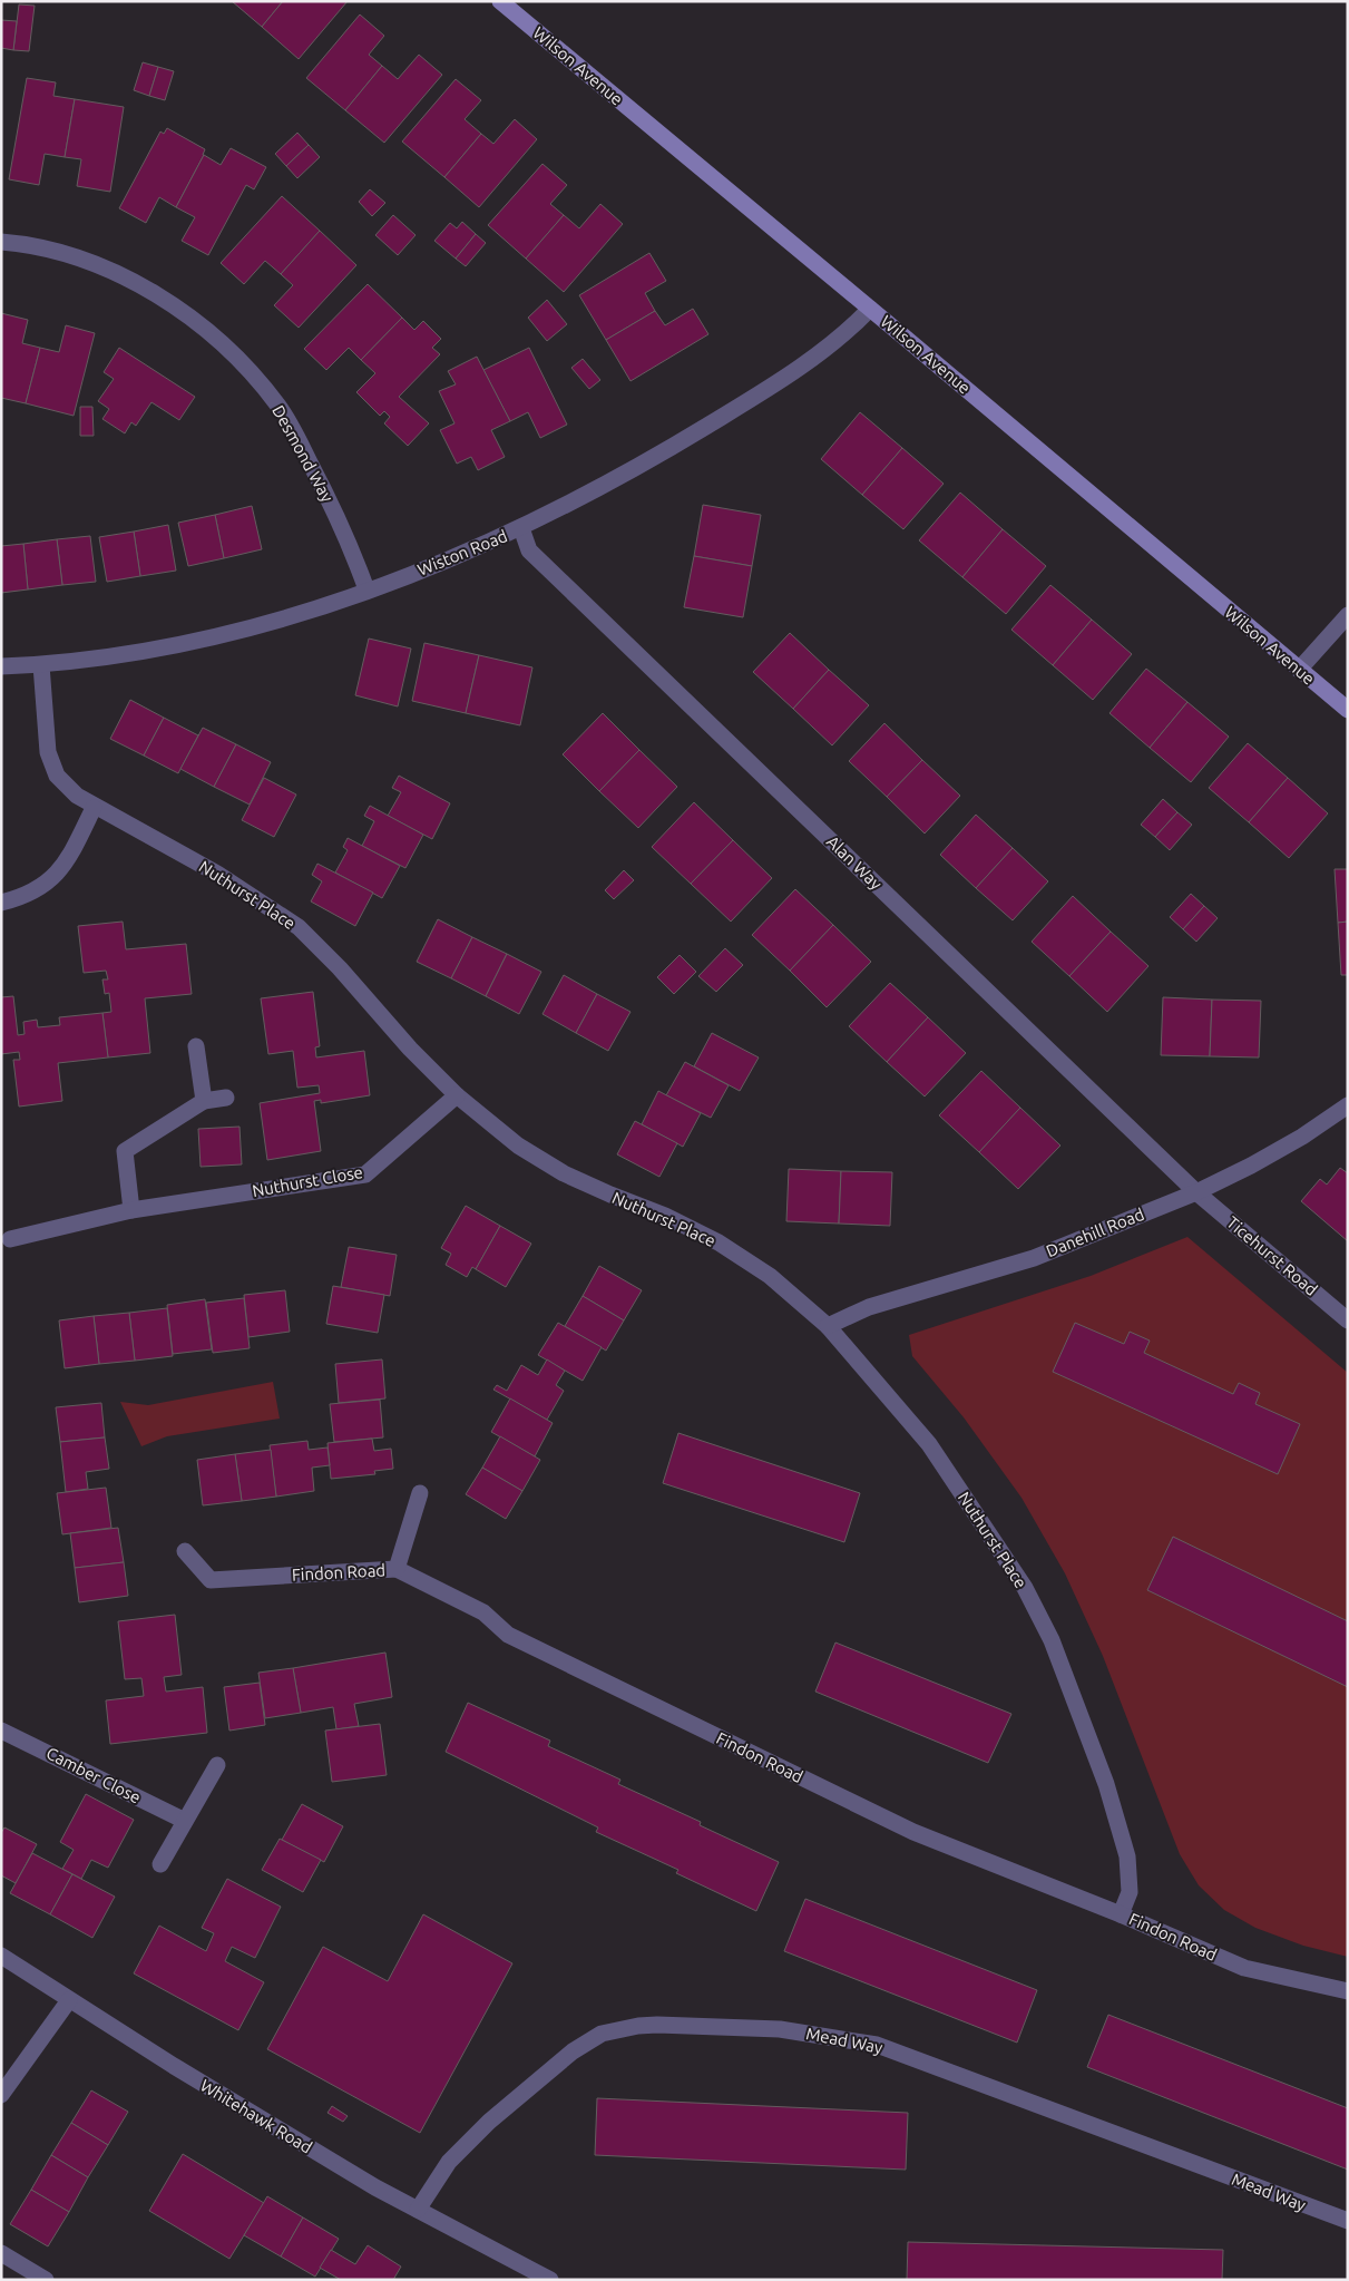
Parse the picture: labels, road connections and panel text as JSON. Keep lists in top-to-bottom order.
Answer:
{
  "streets": {
    "street": [
      "Wilson Avenue",
      "Desmond Way",
      "Wiston Road",
      "Alan Way",
      "Nuthurst Place",
      "Nuthurst Close",
      "Danehill Road",
      "Ticehurst Road",
      "Findon Road",
      "Camber Close",
      "Mead Way",
      "Whitehawk Road"
    ]
  },
  "crossings": [
    ["Wilson Avenue", "Wiston Road"],
    ["Desmond Way", "Wiston Road"],
    ["Wiston Road", "Alan Way"],
    ["Wiston Road", "Nuthurst Place"],
    ["Alan Way", "Danehill Road"],
    ["Alan Way", "Ticehurst Road"],
    ["Nuthurst Place", "Nuthurst Close"],
    ["Nuthurst Place", "Danehill Road"],
    ["Nuthurst Place", "Findon Road"],
    ["Danehill Road", "Ticehurst Road"],
    ["Mead Way", "Whitehawk Road"]
  ]
}
